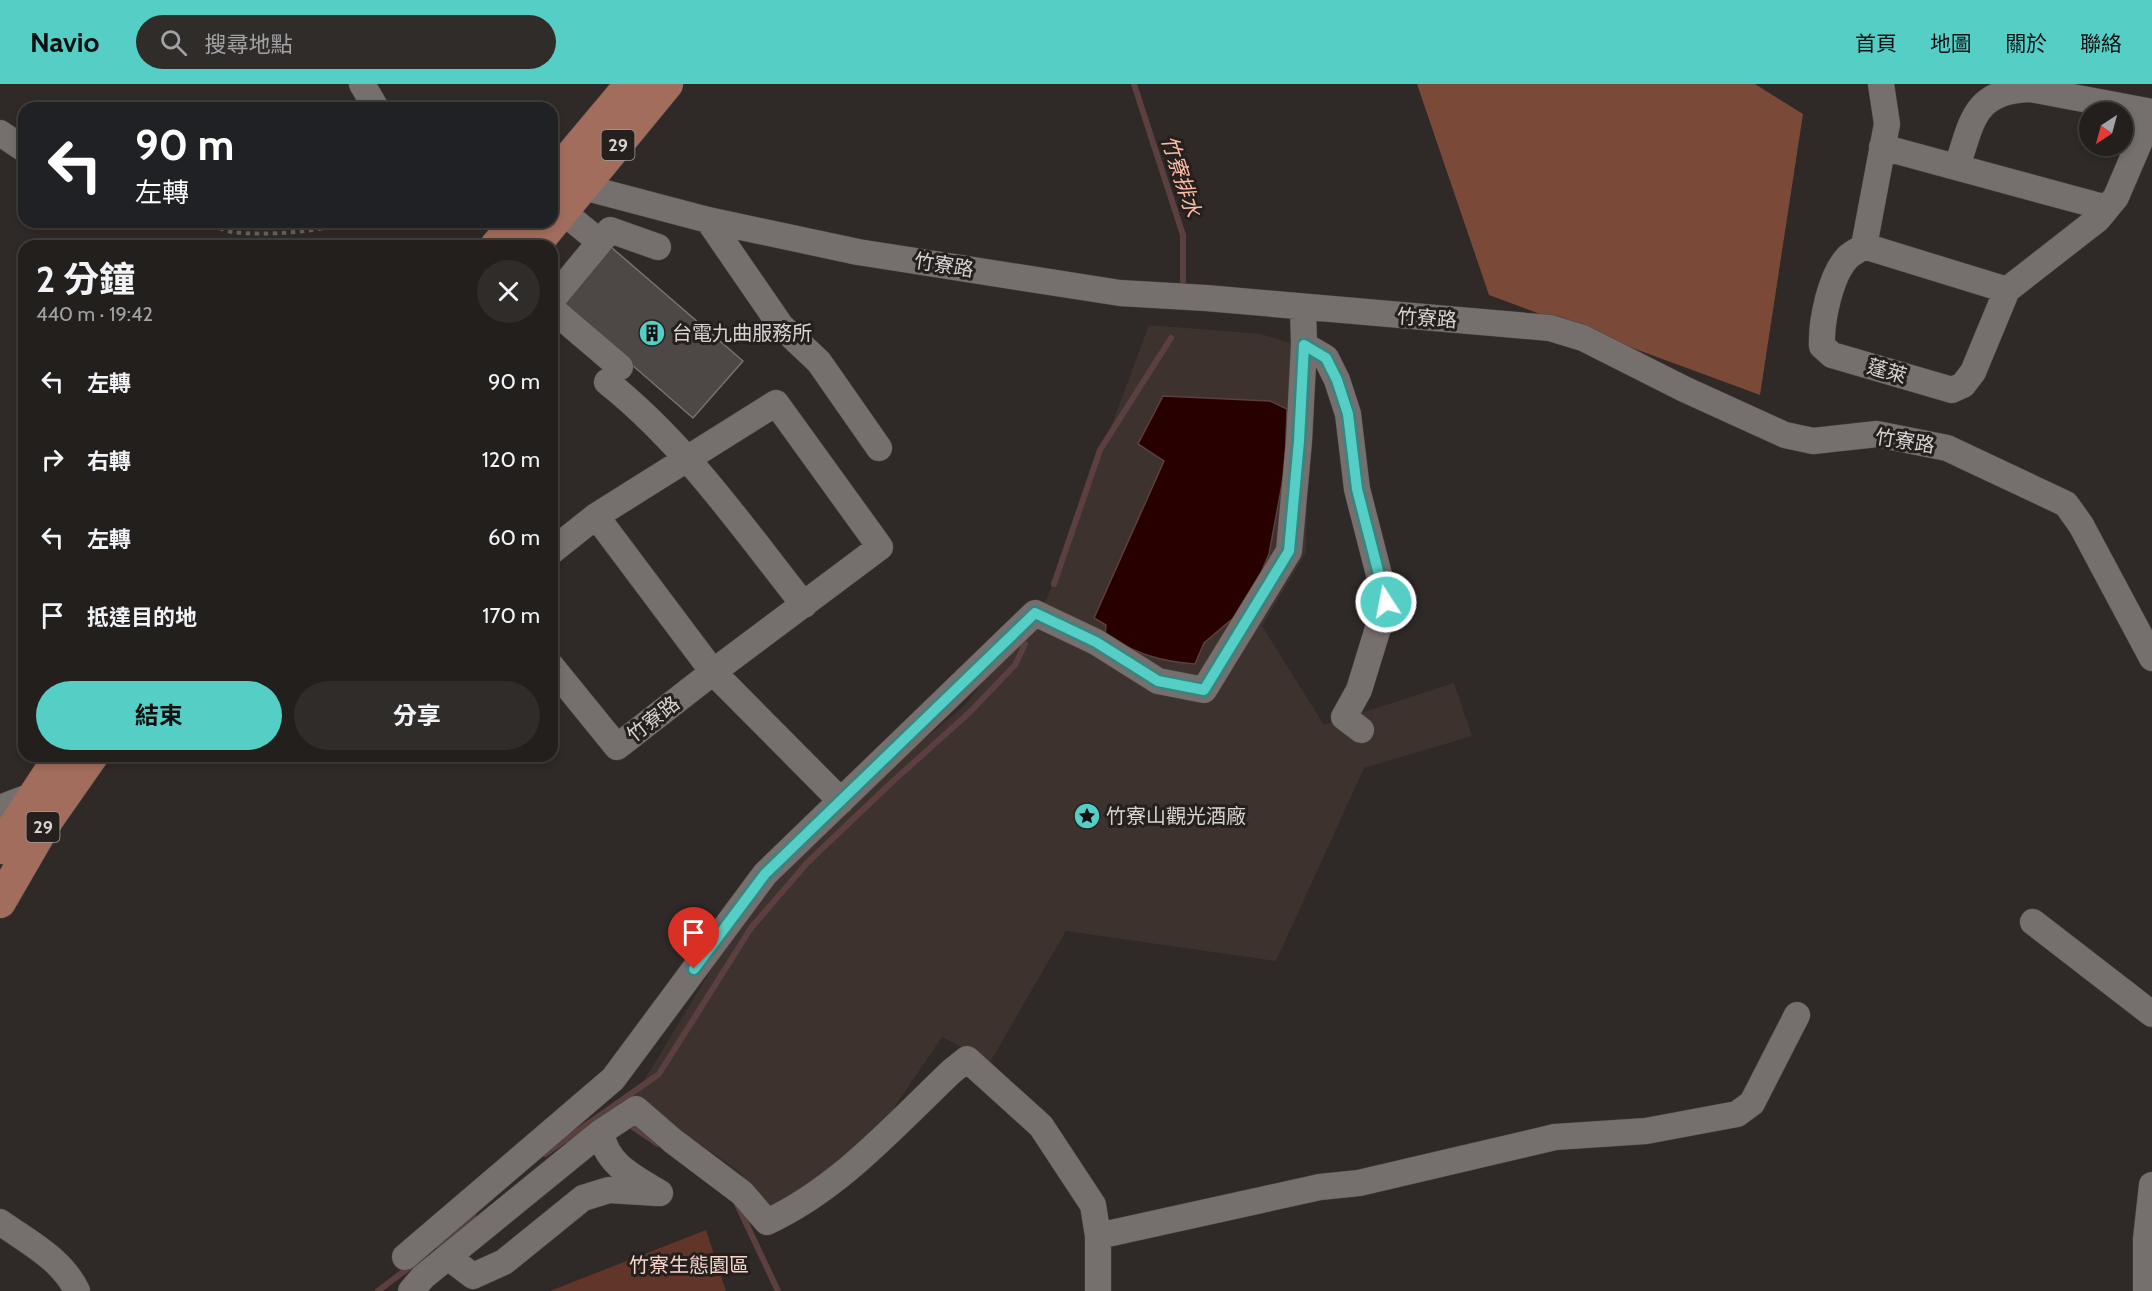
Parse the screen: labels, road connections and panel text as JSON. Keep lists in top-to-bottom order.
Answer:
{
  "streets": {
    "main road": ["29"],
    "street": ["竹寮路", "蓬萊"]
  },
  "crossings": [
    ["29", "竹寮路"]
  ],
  "water": ["竹寮排水"],
  "parks": ["竹寮生態園區"],
  "places": {
    "building": ["台電九曲服務所"],
    "place": ["竹寮山觀光酒廠"]
  },
  "north": "bottom left",
  "page": {
    "header": "Navio",
    "search": "搜尋地點",
    "nav": [
      "首頁",
      "地圖",
      "關於",
      "聯絡"
    ],
    "turn": ["90 m", "左轉"],
    "heading": ["2 分鐘", "440 m · 19:42"],
    "list": [
      {
        "name": "左轉",
        "value": "90 m"
      },
      {
        "name": "右轉",
        "value": "120 m"
      },
      {
        "name": "左轉",
        "value": "60 m"
      },
      {
        "name": "抵達目的地",
        "value": "170 m"
      }
    ],
    "buttons": ["結束", "分享"]
  }
}
